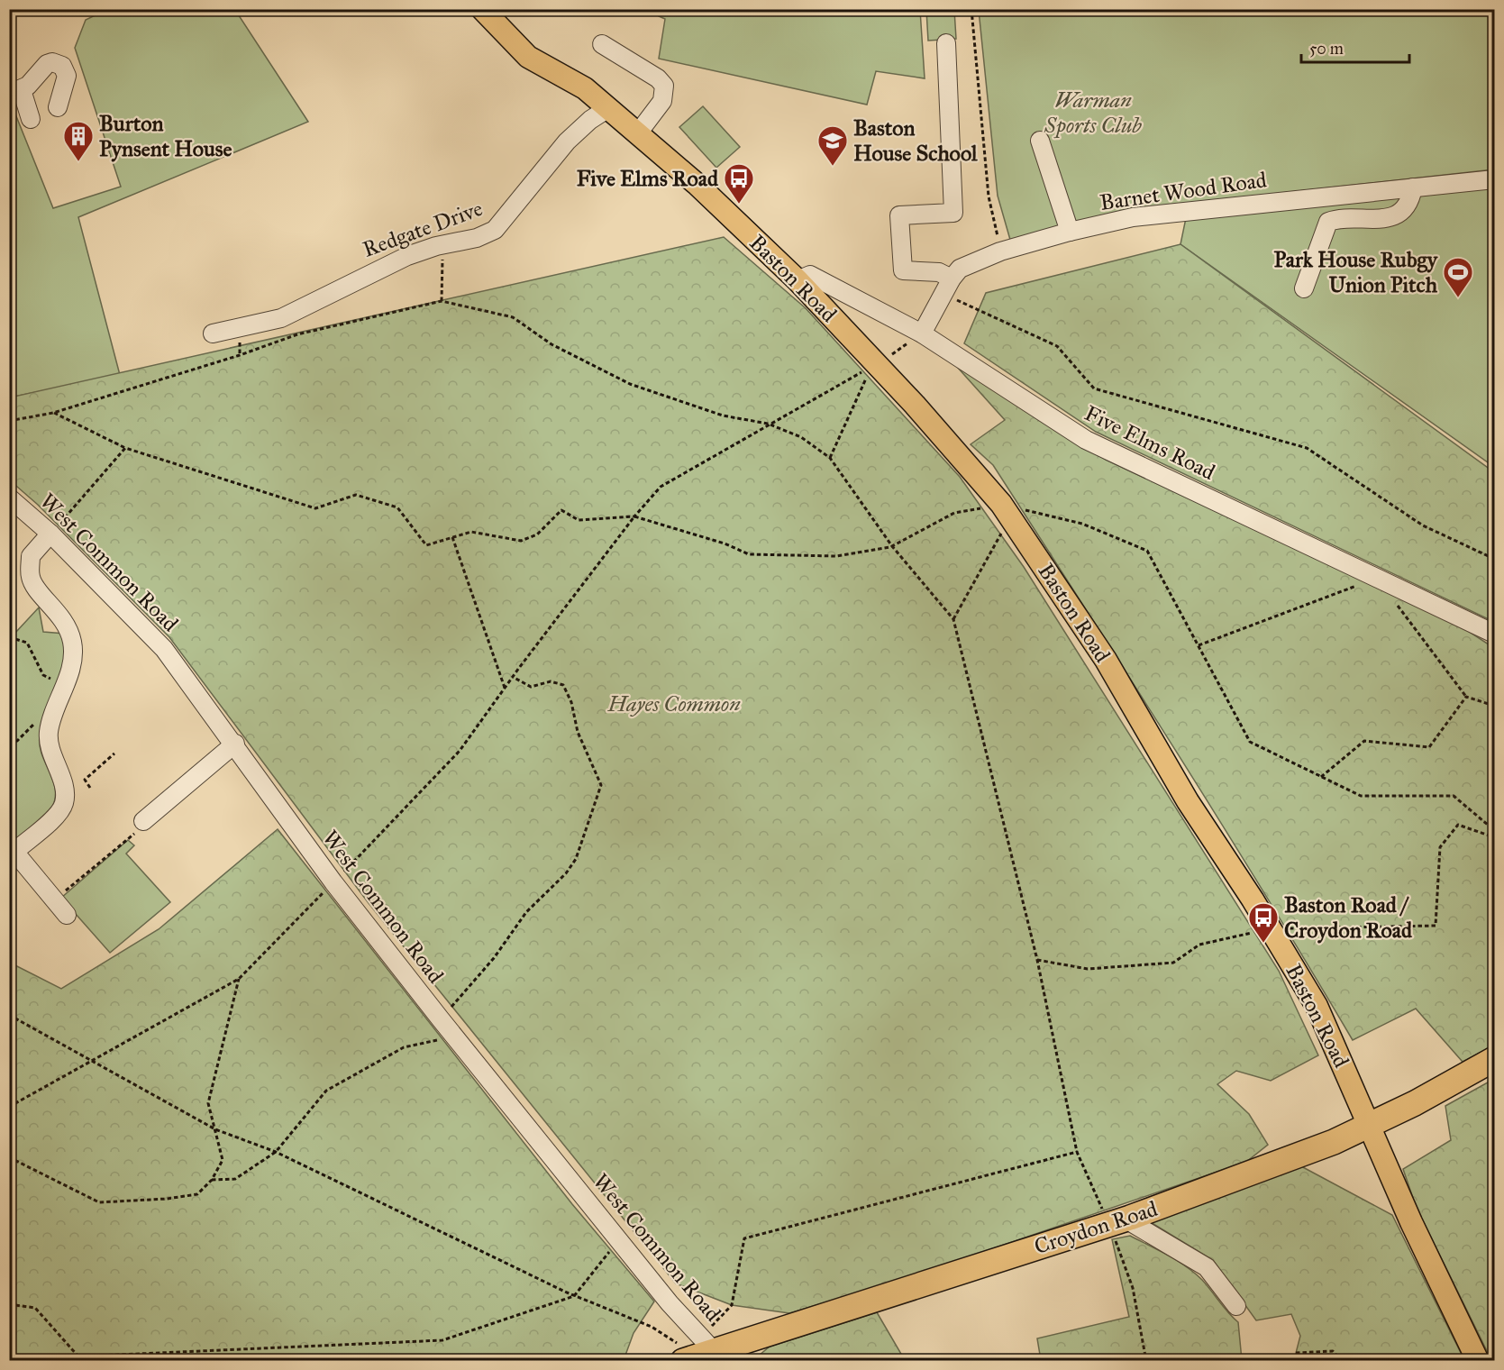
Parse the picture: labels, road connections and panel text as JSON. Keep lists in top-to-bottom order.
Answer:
{
  "streets": {
    "highway": ["Croydon Road"],
    "main road": ["Baston Road"],
    "street": [
      "Barnet Wood Road",
      "Redgate Drive",
      "Five Elms Road",
      "West Common Road"
    ]
  },
  "crossings": [
    ["Barnet Wood Road", "Five Elms Road"],
    ["Redgate Drive", "Baston Road"],
    ["Baston Road", "Five Elms Road"],
    ["Baston Road", "Croydon Road"],
    ["West Common Road", "Croydon Road"]
  ],
  "parks": ["Warman Sports Club", "Hayes Common"],
  "places": {
    "building": ["Burton Pynsent House"],
    "school or university": ["Baston House School"],
    "bus stop": ["Five Elms Road", "Baston Road / Croydon Road"],
    "sports": ["Park House Rubgy Union Pitch"]
  },
  "scale_bar": "50 m"
}
